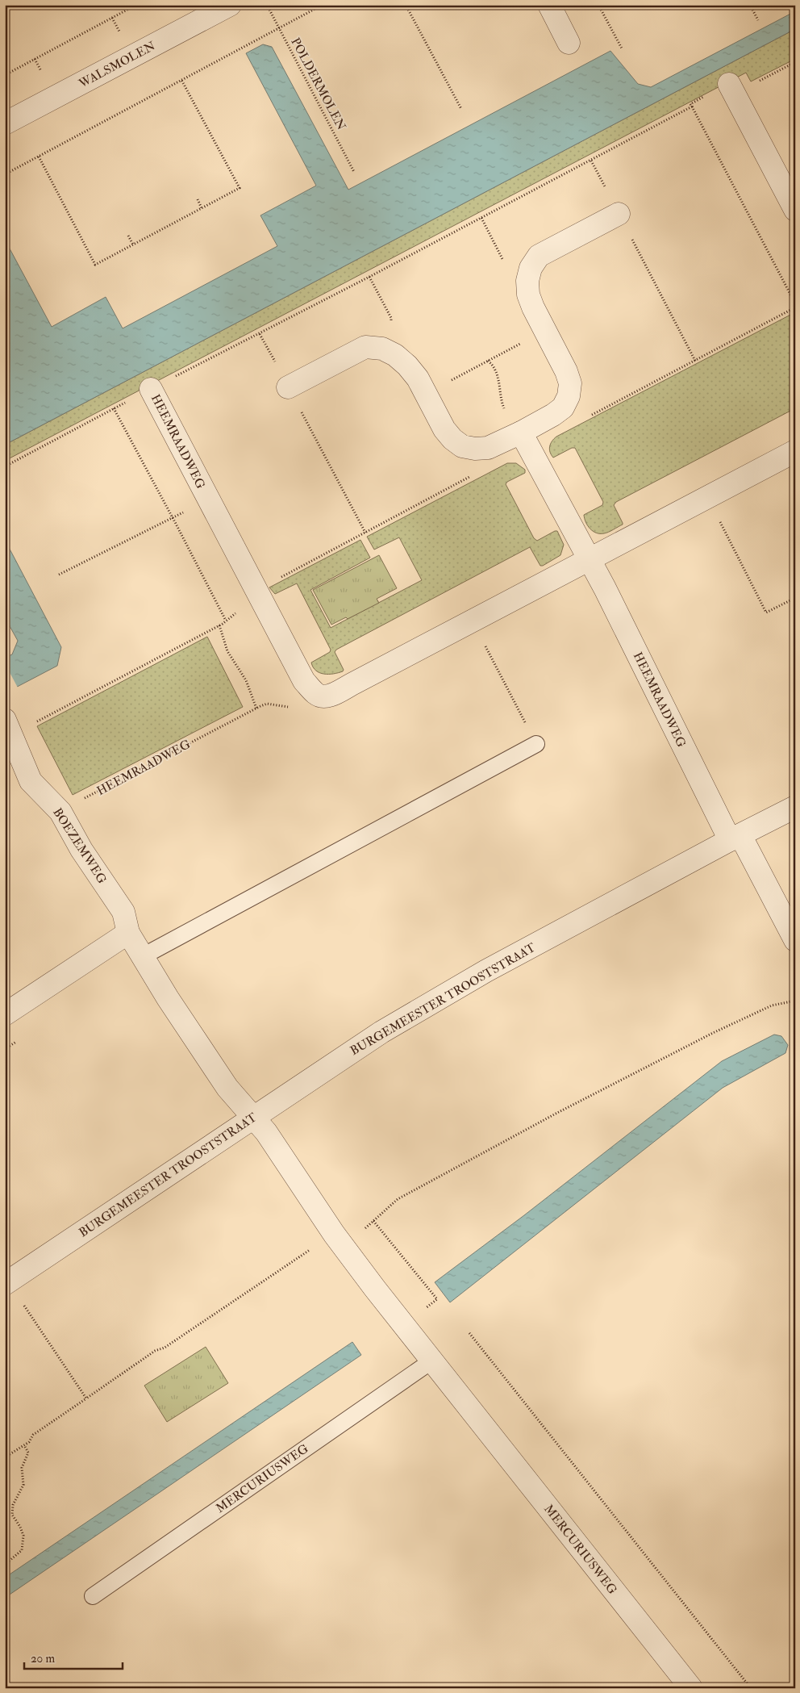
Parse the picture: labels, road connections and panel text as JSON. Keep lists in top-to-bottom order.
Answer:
{
  "streets": {
    "street": [
      "WALSMOLEN",
      "HEEMRAADWEG",
      "BOEZEMWEG",
      "BURGEMEESTER TROOSTSTRAAT",
      "MERCURIUSWEG"
    ],
    "path": ["POLDERMOLEN"]
  },
  "crossings": [
    ["HEEMRAADWEG", "BOEZEMWEG"],
    ["HEEMRAADWEG", "BURGEMEESTER TROOSTSTRAAT"],
    ["BOEZEMWEG", "BURGEMEESTER TROOSTSTRAAT"],
    ["BOEZEMWEG", "MERCURIUSWEG"],
    ["BURGEMEESTER TROOSTSTRAAT", "MERCURIUSWEG"]
  ],
  "scale_bar": "20 m"
}
